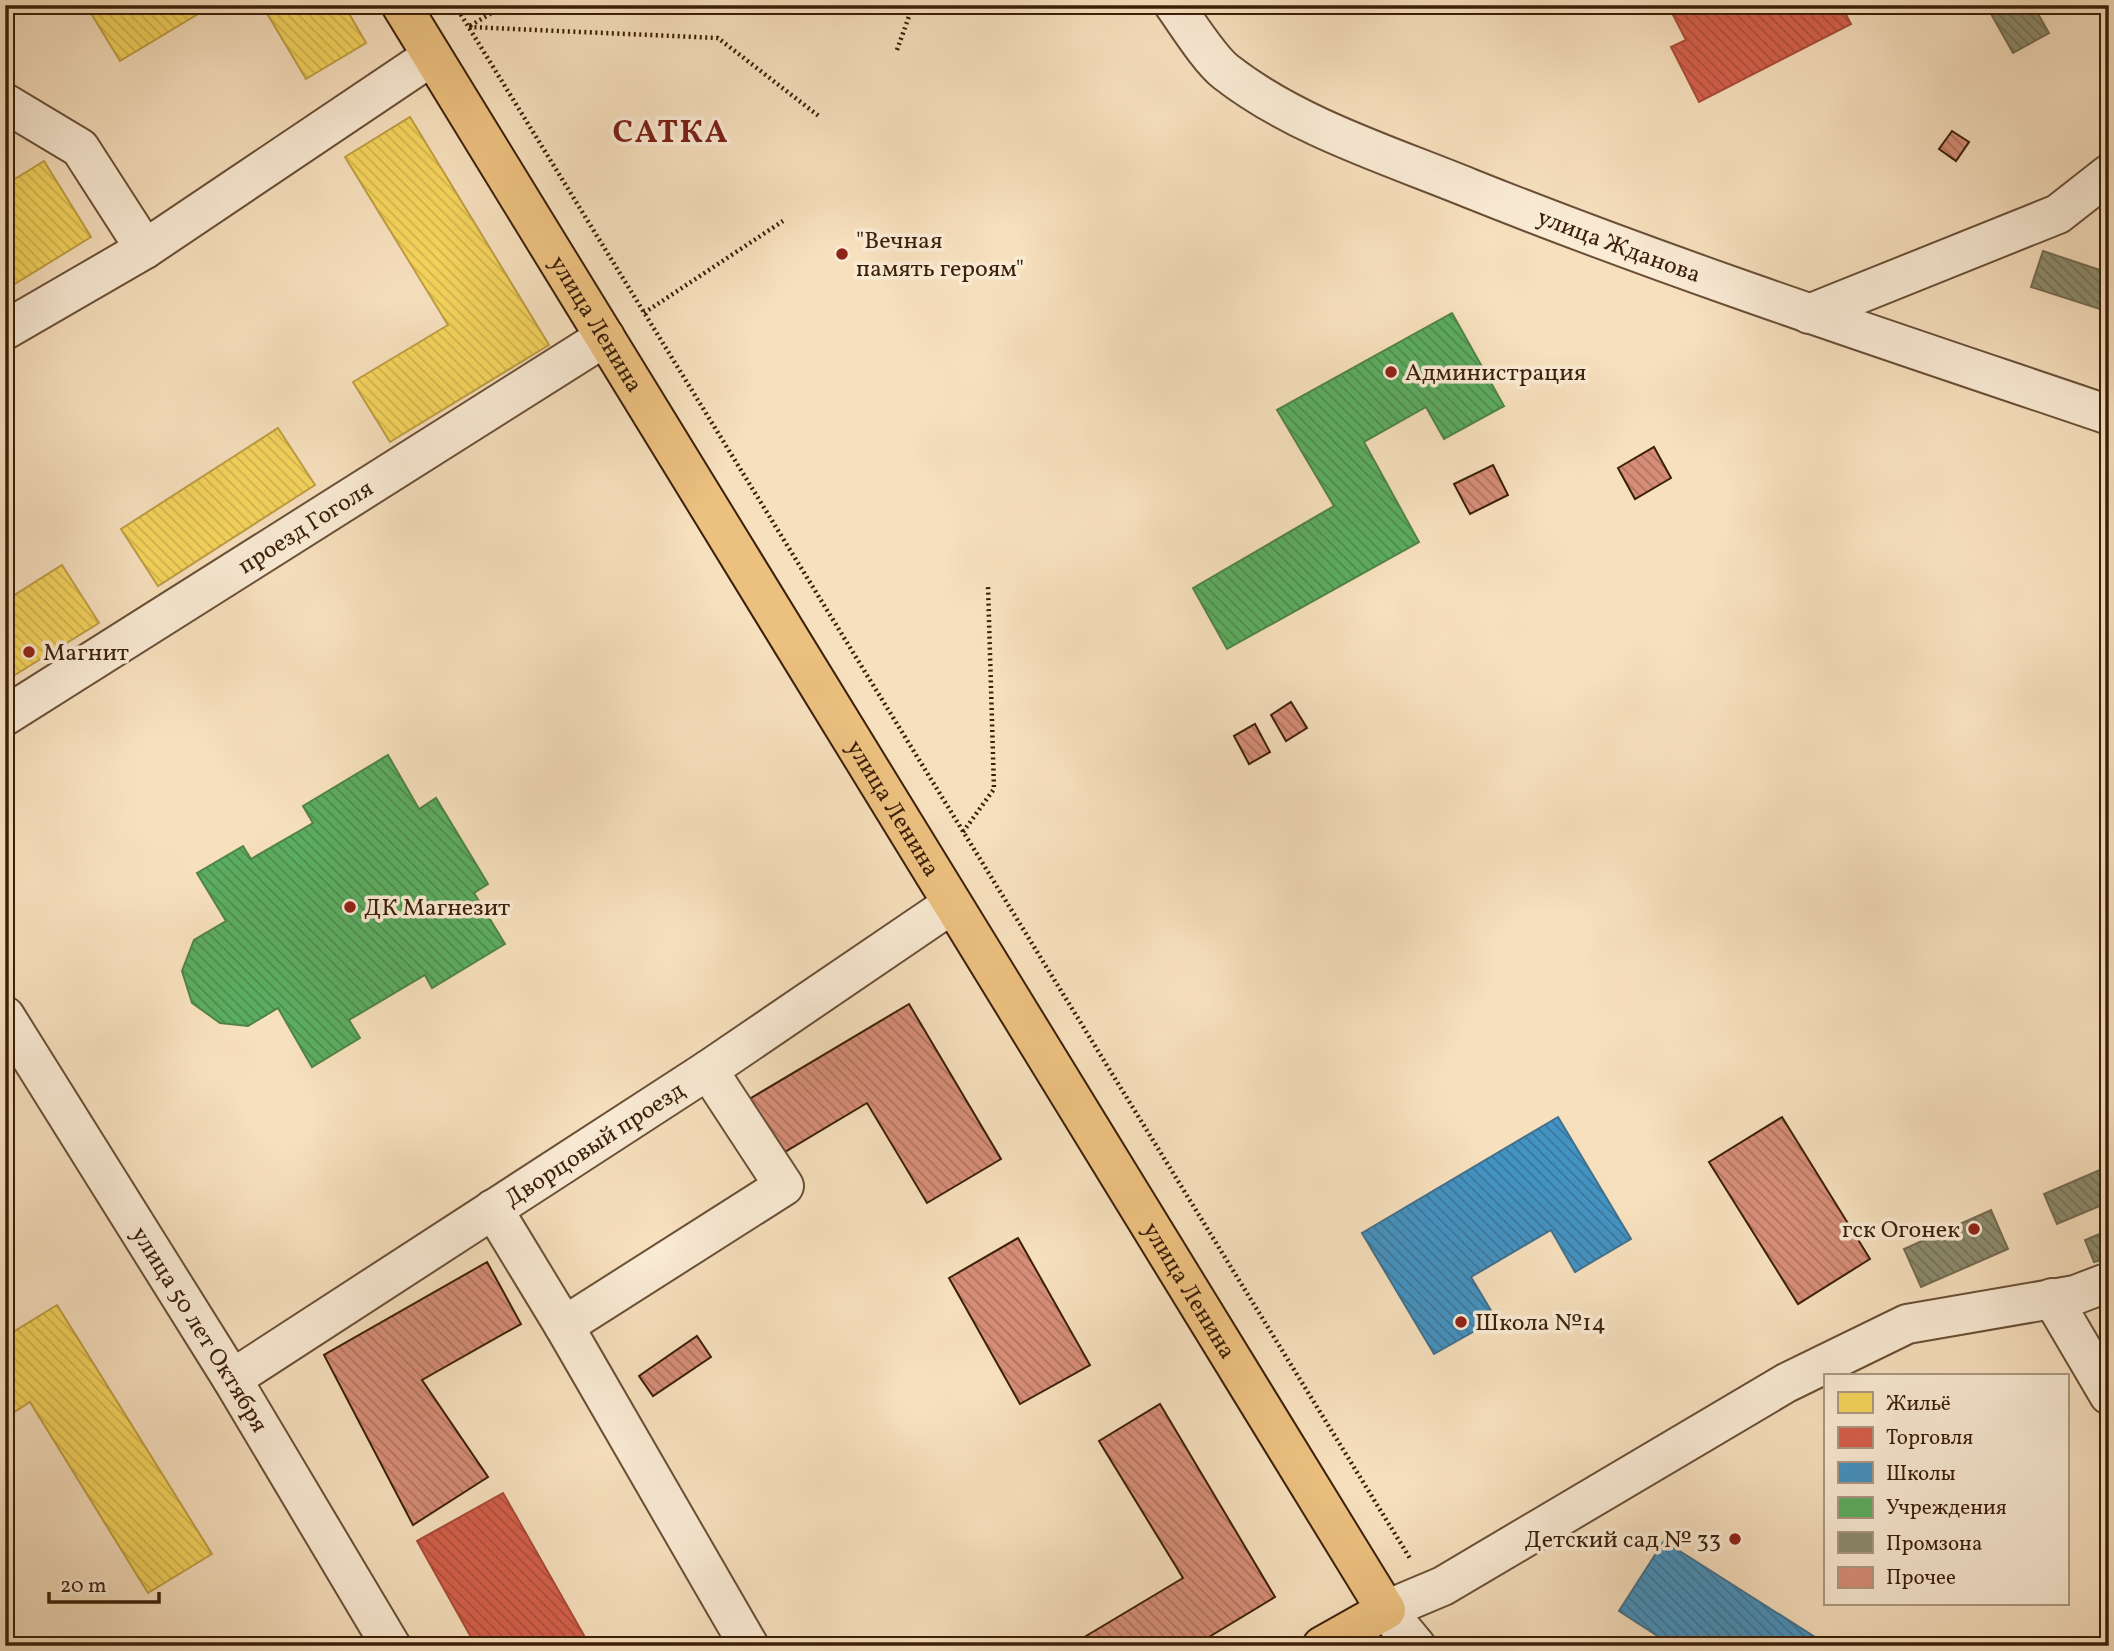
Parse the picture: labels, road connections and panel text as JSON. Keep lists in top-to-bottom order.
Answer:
{
  "streets": {
    "main road": ["улица Ленина"],
    "street": [
      "улица Жданова",
      "проезд Гоголя",
      "Дворцовый проезд",
      "улица 50 лет Октября"
    ]
  },
  "crossings": [
    ["улица Ленина", "проезд Гоголя"],
    ["улица Ленина", "Дворцовый проезд"],
    ["Дворцовый проезд", "улица 50 лет Октября"]
  ],
  "districts": ["САТКА"],
  "places": [
    "\"Вечная память героям\"",
    "Администрация",
    "Магнит",
    "ДК Магнезит",
    "гск Огонек",
    "Школа №14",
    "Детский сад № 33"
  ],
  "legend": [
    "Жильё",
    "Торговля",
    "Школы",
    "Учреждения",
    "Промзона",
    "Прочее"
  ],
  "scale_bar": "20 m"
}
